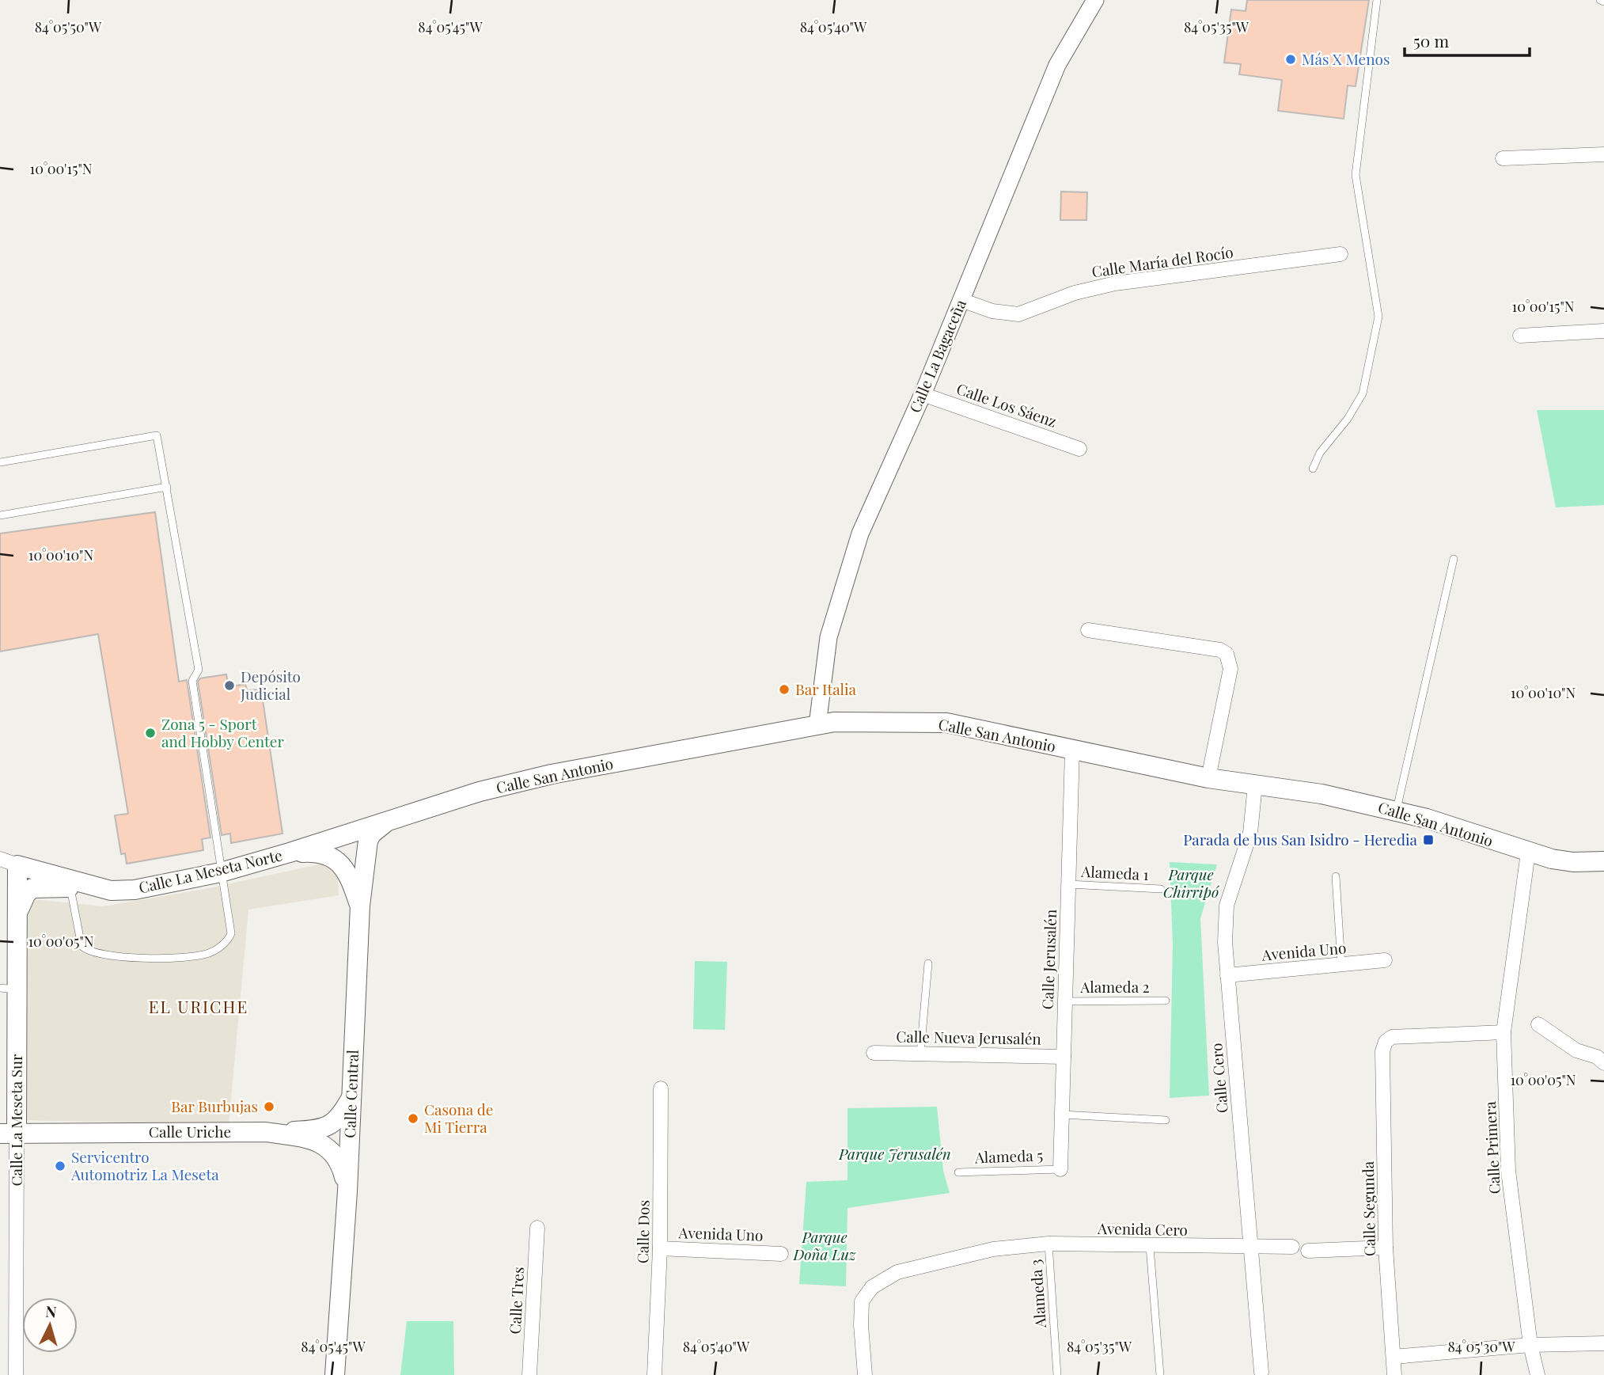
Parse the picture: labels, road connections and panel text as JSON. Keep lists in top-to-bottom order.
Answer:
{
  "streets": {
    "main road": [
      "Calle San Antonio",
      "Calle La Meseta Norte",
      "Calle Central",
      "Calle La Meseta Sur",
      "Calle Uriche"
    ],
    "street": [
      "Calle María del Rocío",
      "Calle La Bagaceña",
      "Calle Los Sáenz",
      "Avenida Uno",
      "Calle Jerusalén",
      "Calle Nueva Jerusalén",
      "Calle Cero",
      "Calle Primera",
      "Calle Segunda",
      "Avenida Cero",
      "Calle Dos",
      "Calle Tres"
    ],
    "lane": [
      "Alameda 1",
      "Alameda 2",
      "Alameda 5",
      "Alameda 3"
    ]
  },
  "crossings": [
    ["Calle María del Rocío", "Calle La Bagaceña"],
    ["Calle La Bagaceña", "Calle Los Sáenz"],
    ["Calle La Bagaceña", "Calle San Antonio"],
    ["Calle San Antonio", "Calle La Meseta Norte"],
    ["Calle San Antonio", "Calle Jerusalén"],
    ["Calle San Antonio", "Calle Cero"],
    ["Calle San Antonio", "Calle Central"],
    ["Calle San Antonio", "Calle Primera"],
    ["Calle La Meseta Norte", "Calle Central"],
    ["Calle La Meseta Norte", "Calle La Meseta Sur"],
    ["Alameda 1", "Calle Jerusalén"],
    ["Avenida Uno", "Calle Cero"],
    ["Avenida Uno", "Calle Dos"],
    ["Calle Jerusalén", "Alameda 2"],
    ["Calle Jerusalén", "Calle Nueva Jerusalén"],
    ["Calle Jerusalén", "Alameda 5"],
    ["Calle Cero", "Avenida Cero"],
    ["Calle Central", "Calle Uriche"],
    ["Calle La Meseta Sur", "Calle Uriche"],
    ["Calle Primera", "Calle Segunda"],
    ["Avenida Cero", "Alameda 3"]
  ],
  "districts": ["EL URICHE"],
  "parks": ["Parque Chirripó", "Parque Jerusalén", "Parque Doña Luz"],
  "places": {
    "other": [
      "Más X Menos",
      "Depósito Judicial",
      "Bar Italia",
      "Zona 5 - Sport and Hobby Center",
      "Bar Burbujas",
      "Casona de Mi Tierra",
      "Servicentro Automotriz La Meseta"
    ],
    "transit": ["Parada de bus San Isidro - Heredia"]
  },
  "scale_bar": "50 m",
  "north": "top",
  "coordinates": [
    "84°05'50\"W",
    "84°05'40\"W",
    "84°05'45\"W",
    "84°05'35\"W",
    "10°00'15\"N",
    "10°00'10\"N",
    "10°00'05\"N",
    "84°05'30\"W"
  ]
}
